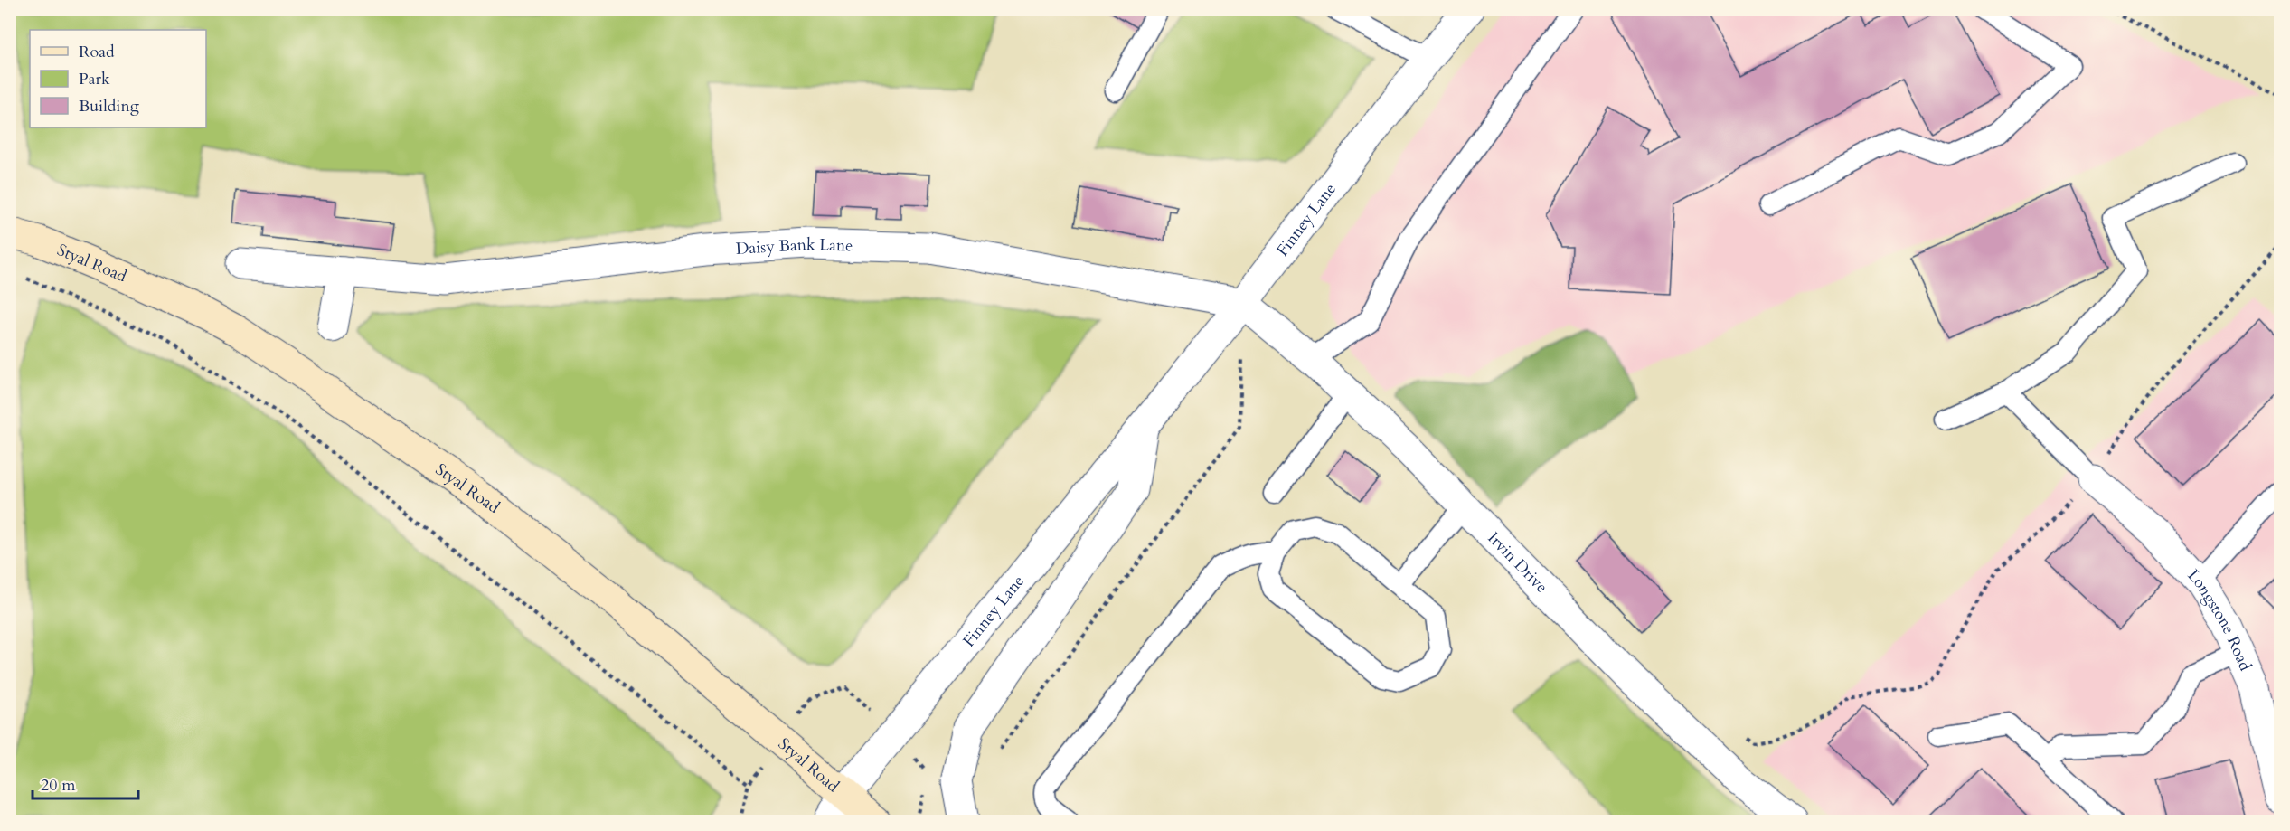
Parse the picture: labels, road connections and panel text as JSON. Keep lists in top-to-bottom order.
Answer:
{
  "streets": {
    "main road": ["Styal Road"],
    "street": [
      "Finney Lane",
      "Daisy Bank Lane",
      "Irvin Drive",
      "Longstone Road"
    ]
  },
  "crossings": [
    ["Finney Lane", "Daisy Bank Lane"],
    ["Finney Lane", "Styal Road"],
    ["Finney Lane", "Irvin Drive"],
    ["Daisy Bank Lane", "Irvin Drive"]
  ],
  "legend": ["Road", "Park", "Building"],
  "scale_bar": "20 m"
}
